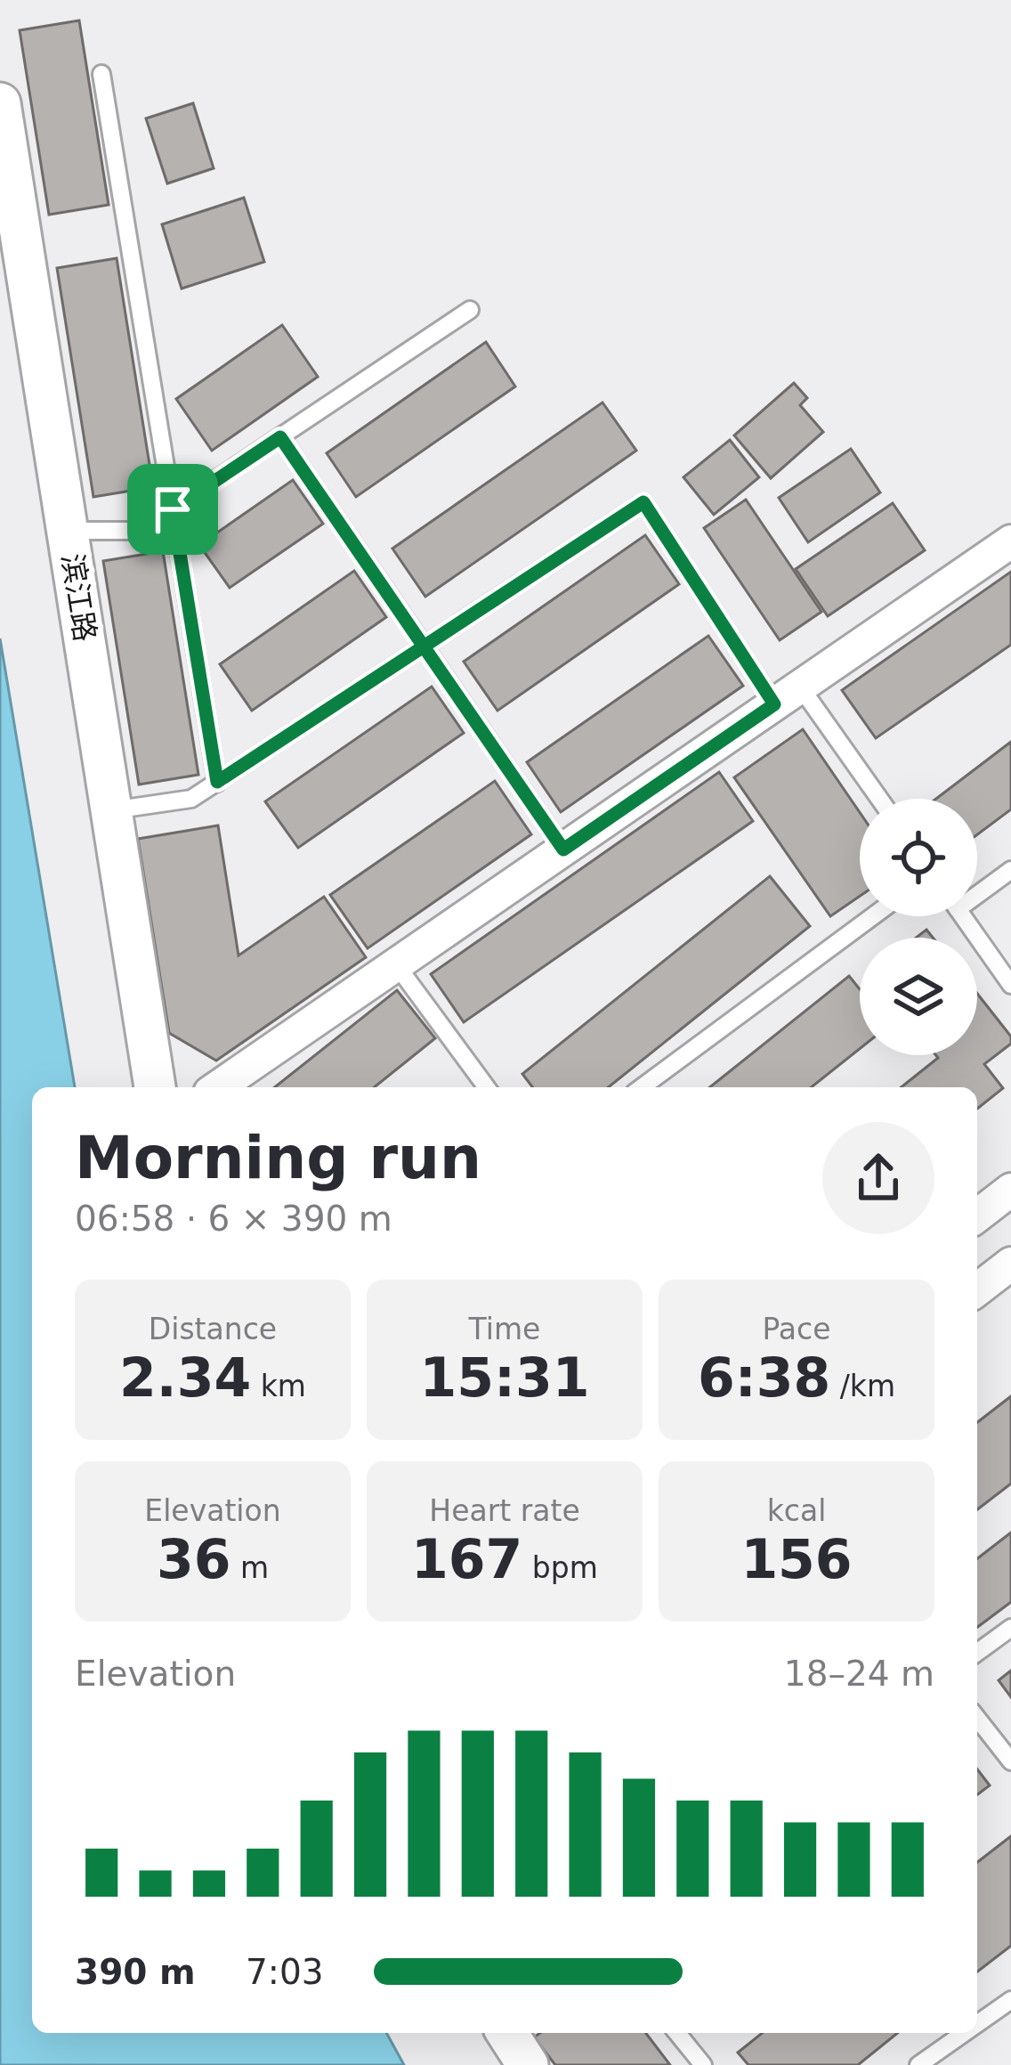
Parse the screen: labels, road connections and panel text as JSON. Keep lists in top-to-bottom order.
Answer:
{
  "streets": {
    "street": ["滨江路"]
  },
  "page": {
    "heading": ["Morning run", "06:58 · 6 × 390 m"],
    "stats": [
      ["Distance", "2.34 km"],
      ["Time", "15:31"],
      ["Pace", "6:38 /km"],
      ["Elevation", "36 m"],
      ["Heart rate", "167 bpm"],
      ["kcal", "156"]
    ],
    "chart": ["Elevation", "18–24 m"],
    "list": [
      {
        "name": "390 m",
        "note": "7:03"
      }
    ]
  }
}
